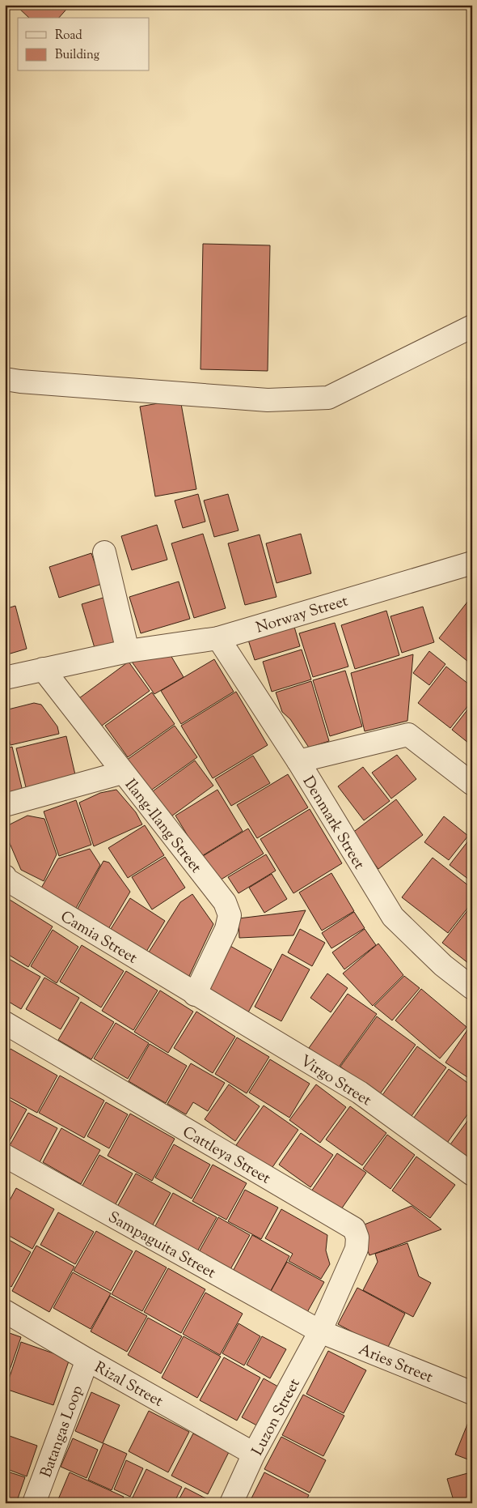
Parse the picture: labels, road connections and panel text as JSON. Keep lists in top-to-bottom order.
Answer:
{
  "streets": {
    "street": [
      "Norway Street",
      "Denmark Street",
      "Ilang-Ilang Street",
      "Camia Street",
      "Virgo Street",
      "Cattleya Street",
      "Sampaguita Street",
      "Aries Street",
      "Rizal Street",
      "Luzon Street",
      "Batangas Loop"
    ]
  },
  "crossings": [
    ["Norway Street", "Denmark Street"],
    ["Norway Street", "Ilang-Ilang Street"],
    ["Ilang-Ilang Street", "Camia Street"],
    ["Ilang-Ilang Street", "Virgo Street"],
    ["Camia Street", "Virgo Street"],
    ["Cattleya Street", "Sampaguita Street"],
    ["Cattleya Street", "Aries Street"],
    ["Cattleya Street", "Luzon Street"],
    ["Sampaguita Street", "Aries Street"],
    ["Sampaguita Street", "Luzon Street"],
    ["Aries Street", "Luzon Street"],
    ["Rizal Street", "Luzon Street"],
    ["Rizal Street", "Batangas Loop"]
  ],
  "legend": ["Road", "Building"]
}
